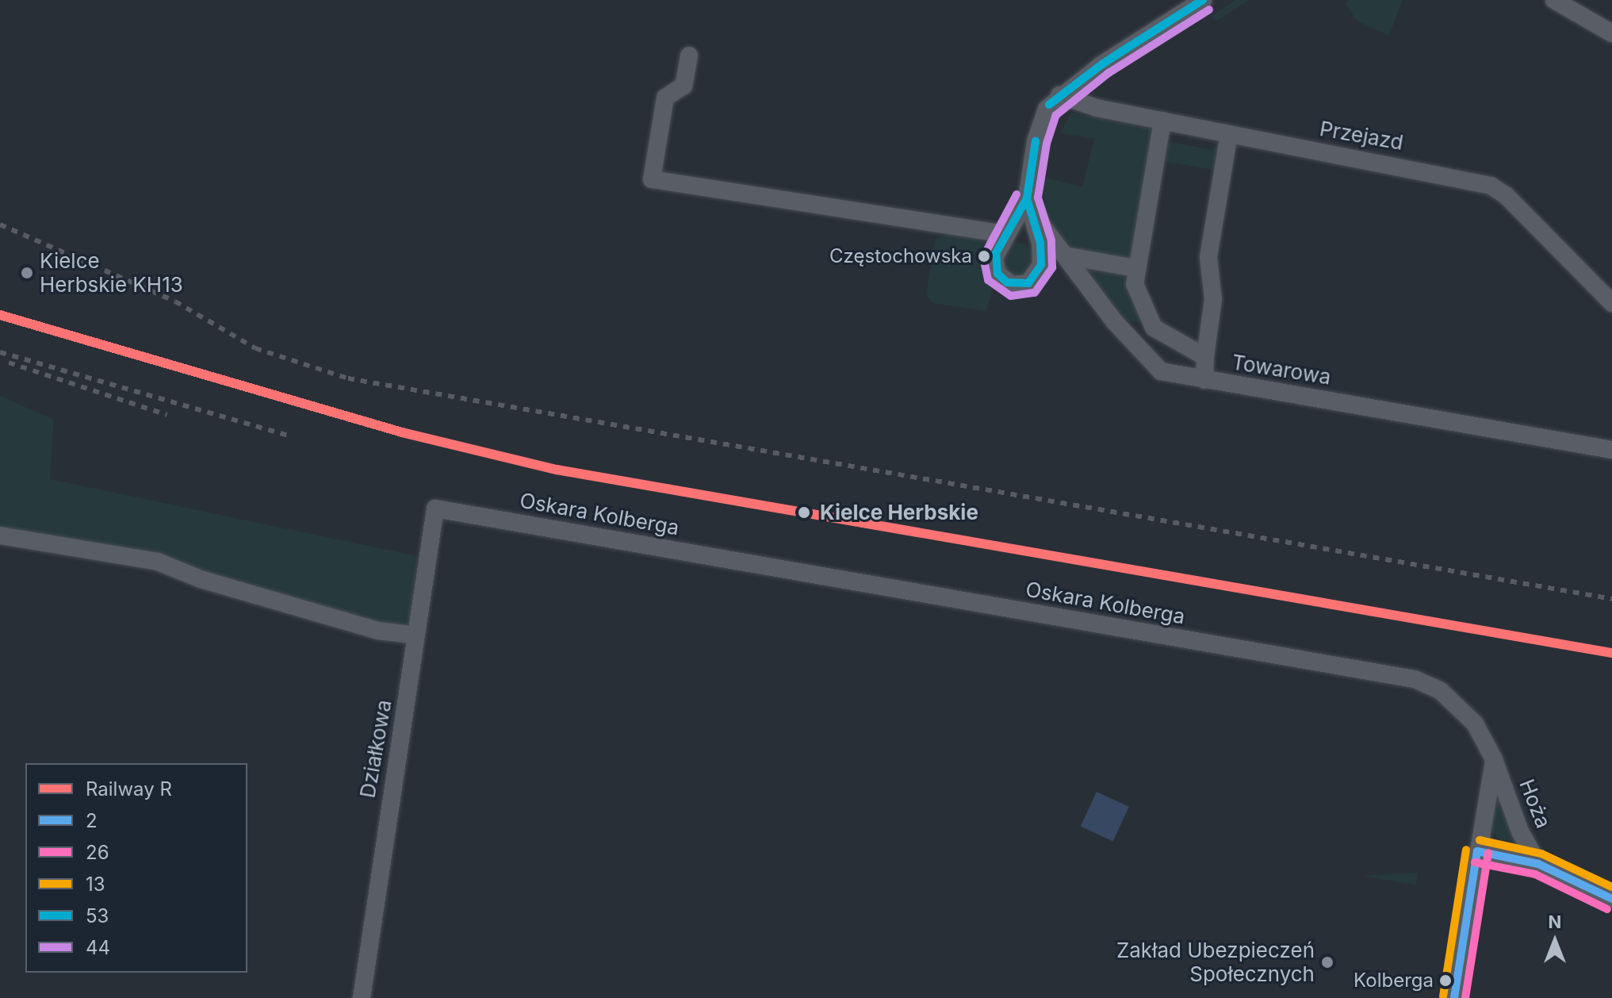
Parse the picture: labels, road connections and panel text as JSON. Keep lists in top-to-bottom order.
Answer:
{
  "streets": {
    "street": [
      "Przejazd",
      "Towarowa",
      "Oskara Kolberga",
      "Działkowa",
      "Hoża"
    ]
  },
  "crossings": [
    ["Oskara Kolberga", "Działkowa"],
    ["Oskara Kolberga", "Hoża"]
  ],
  "places": [
    "Częstochowska",
    "Kielce Herbskie KH13",
    "Kielce Herbskie",
    "Zakład Ubezpieczeń Społecznych",
    "Kolberga"
  ],
  "lines": [
    "transit line 53",
    "transit line 44",
    "rail line R",
    "transit line 13",
    "transit line 2",
    "transit line 26"
  ],
  "legend": [
    "Railway R",
    "2",
    "26",
    "13",
    "53",
    "44"
  ],
  "north": "top"
}
